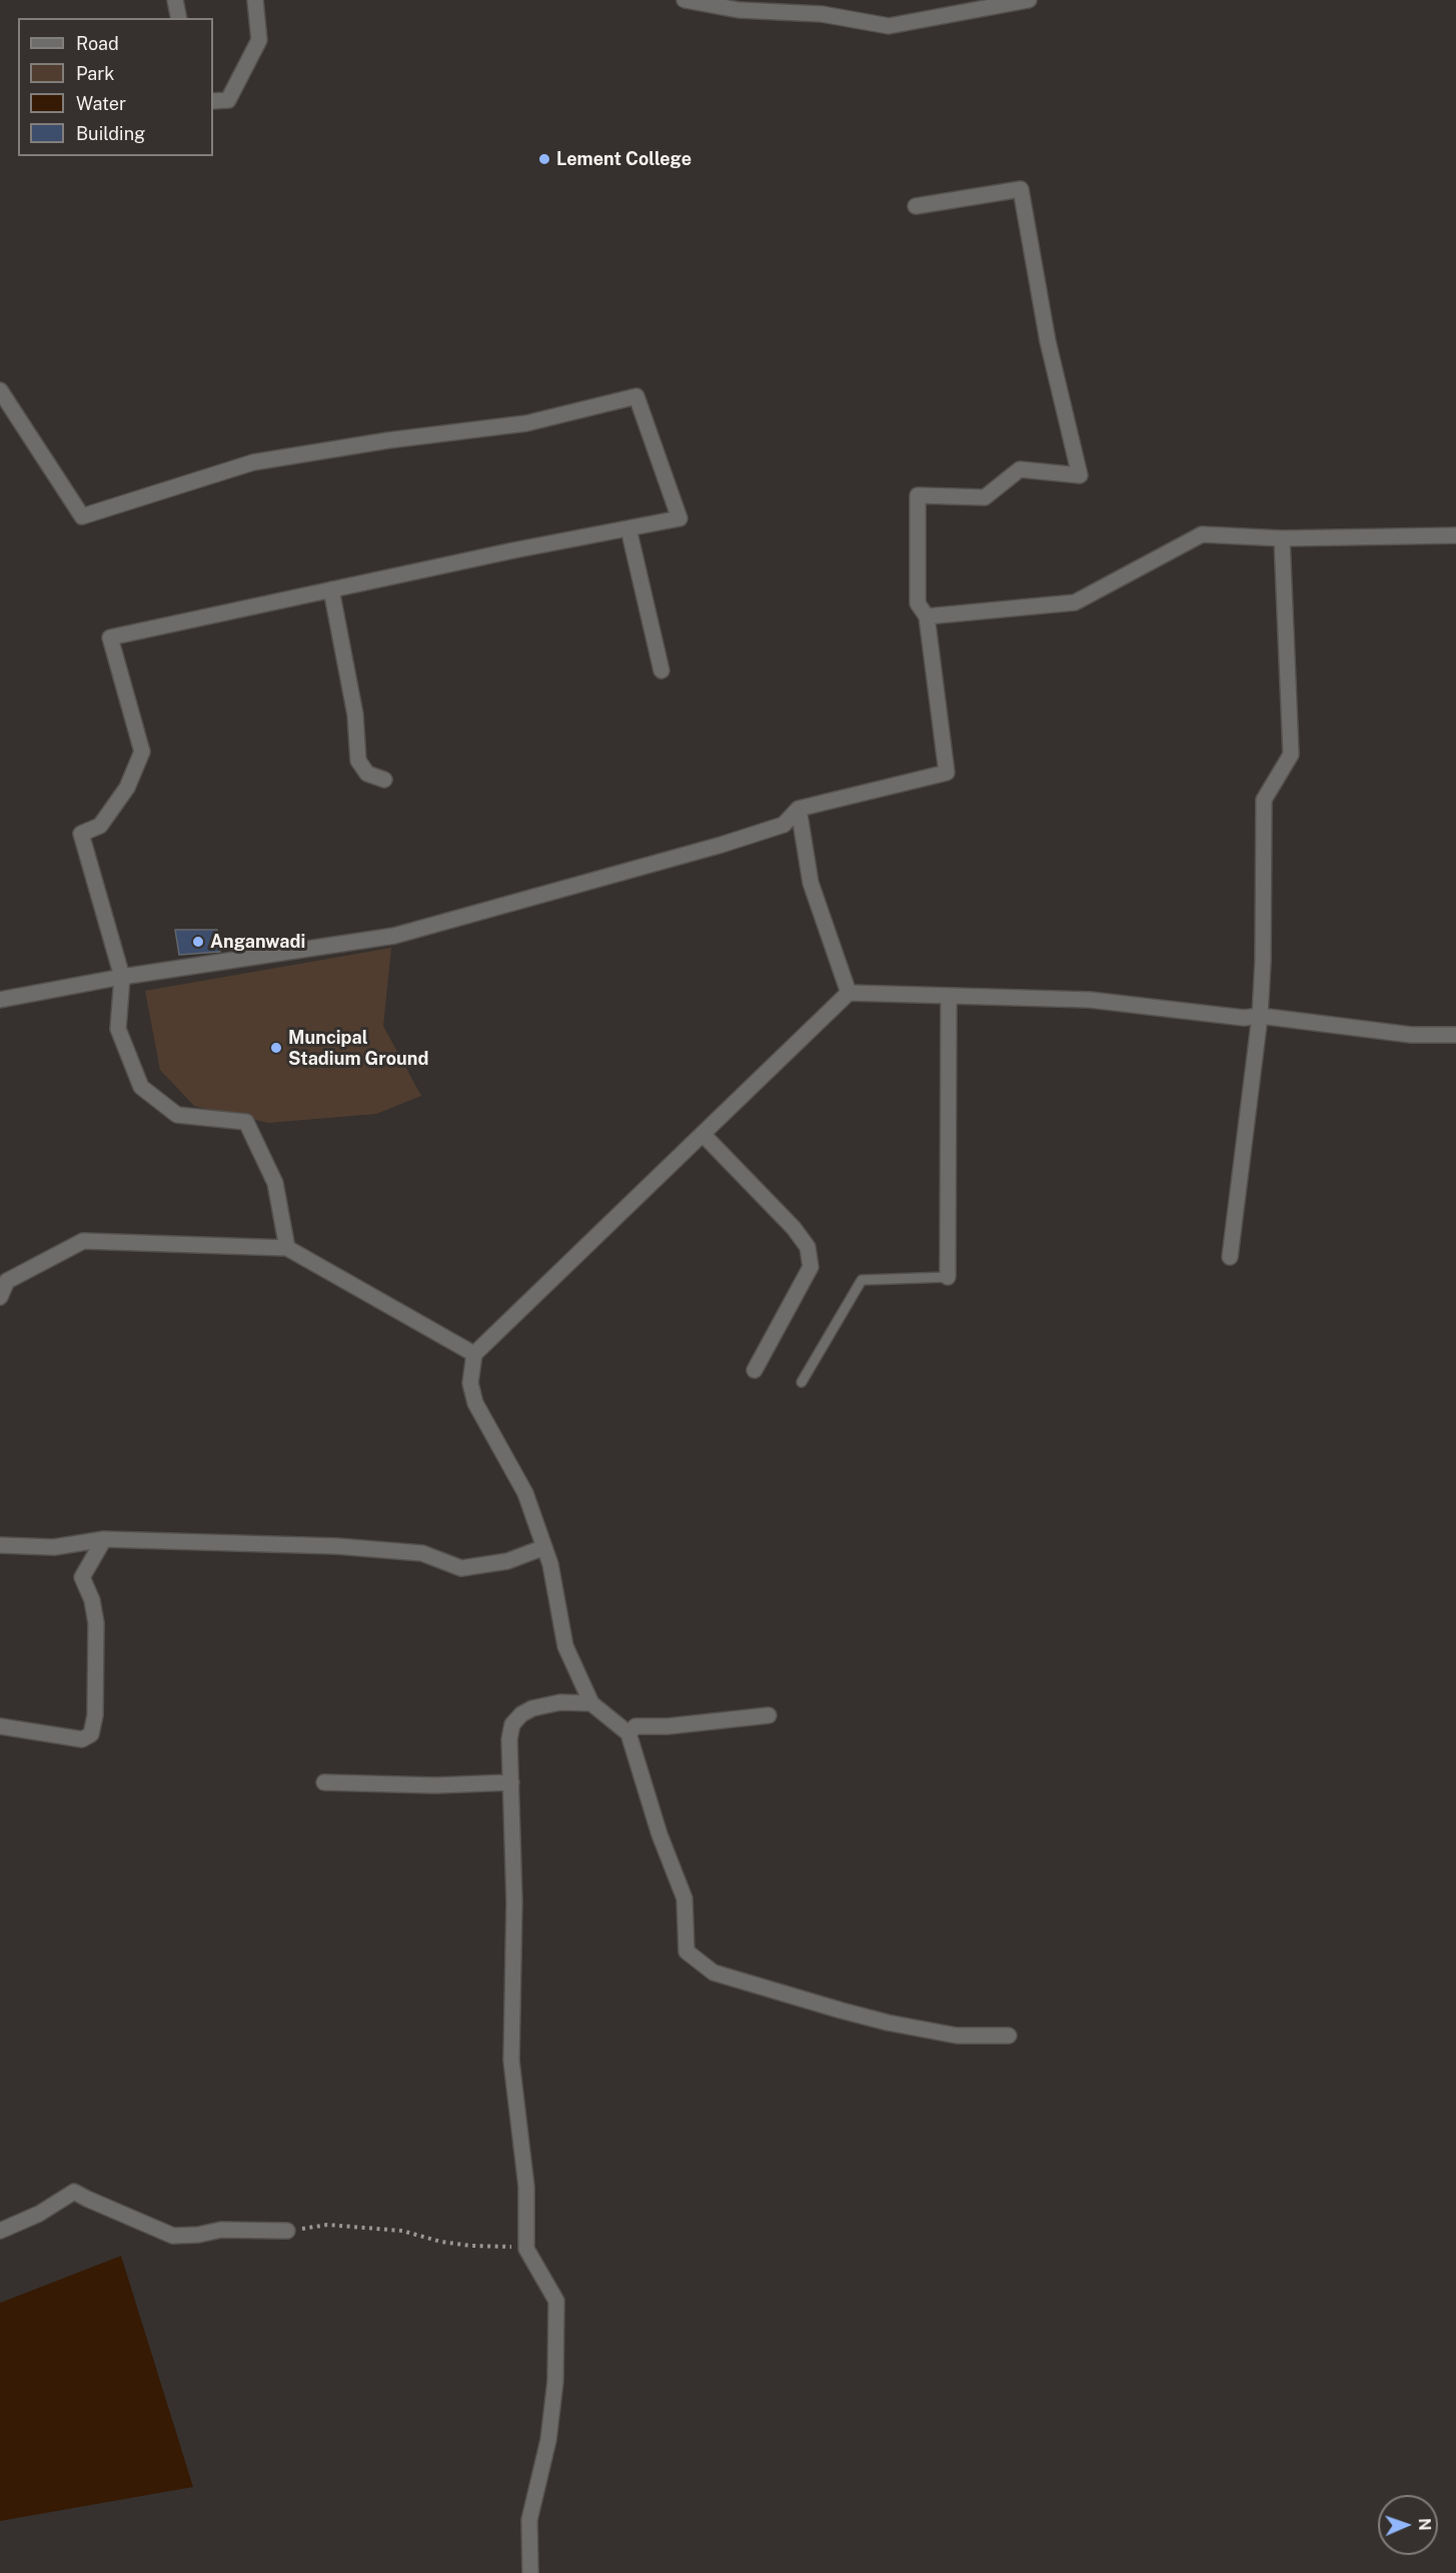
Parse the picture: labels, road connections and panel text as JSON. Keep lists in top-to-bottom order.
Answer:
{
  "places": ["Lement College", "Anganwadi", "Muncipal Stadium Ground"],
  "legend": [
    "Road",
    "Park",
    "Water",
    "Building"
  ],
  "north": "right"
}
